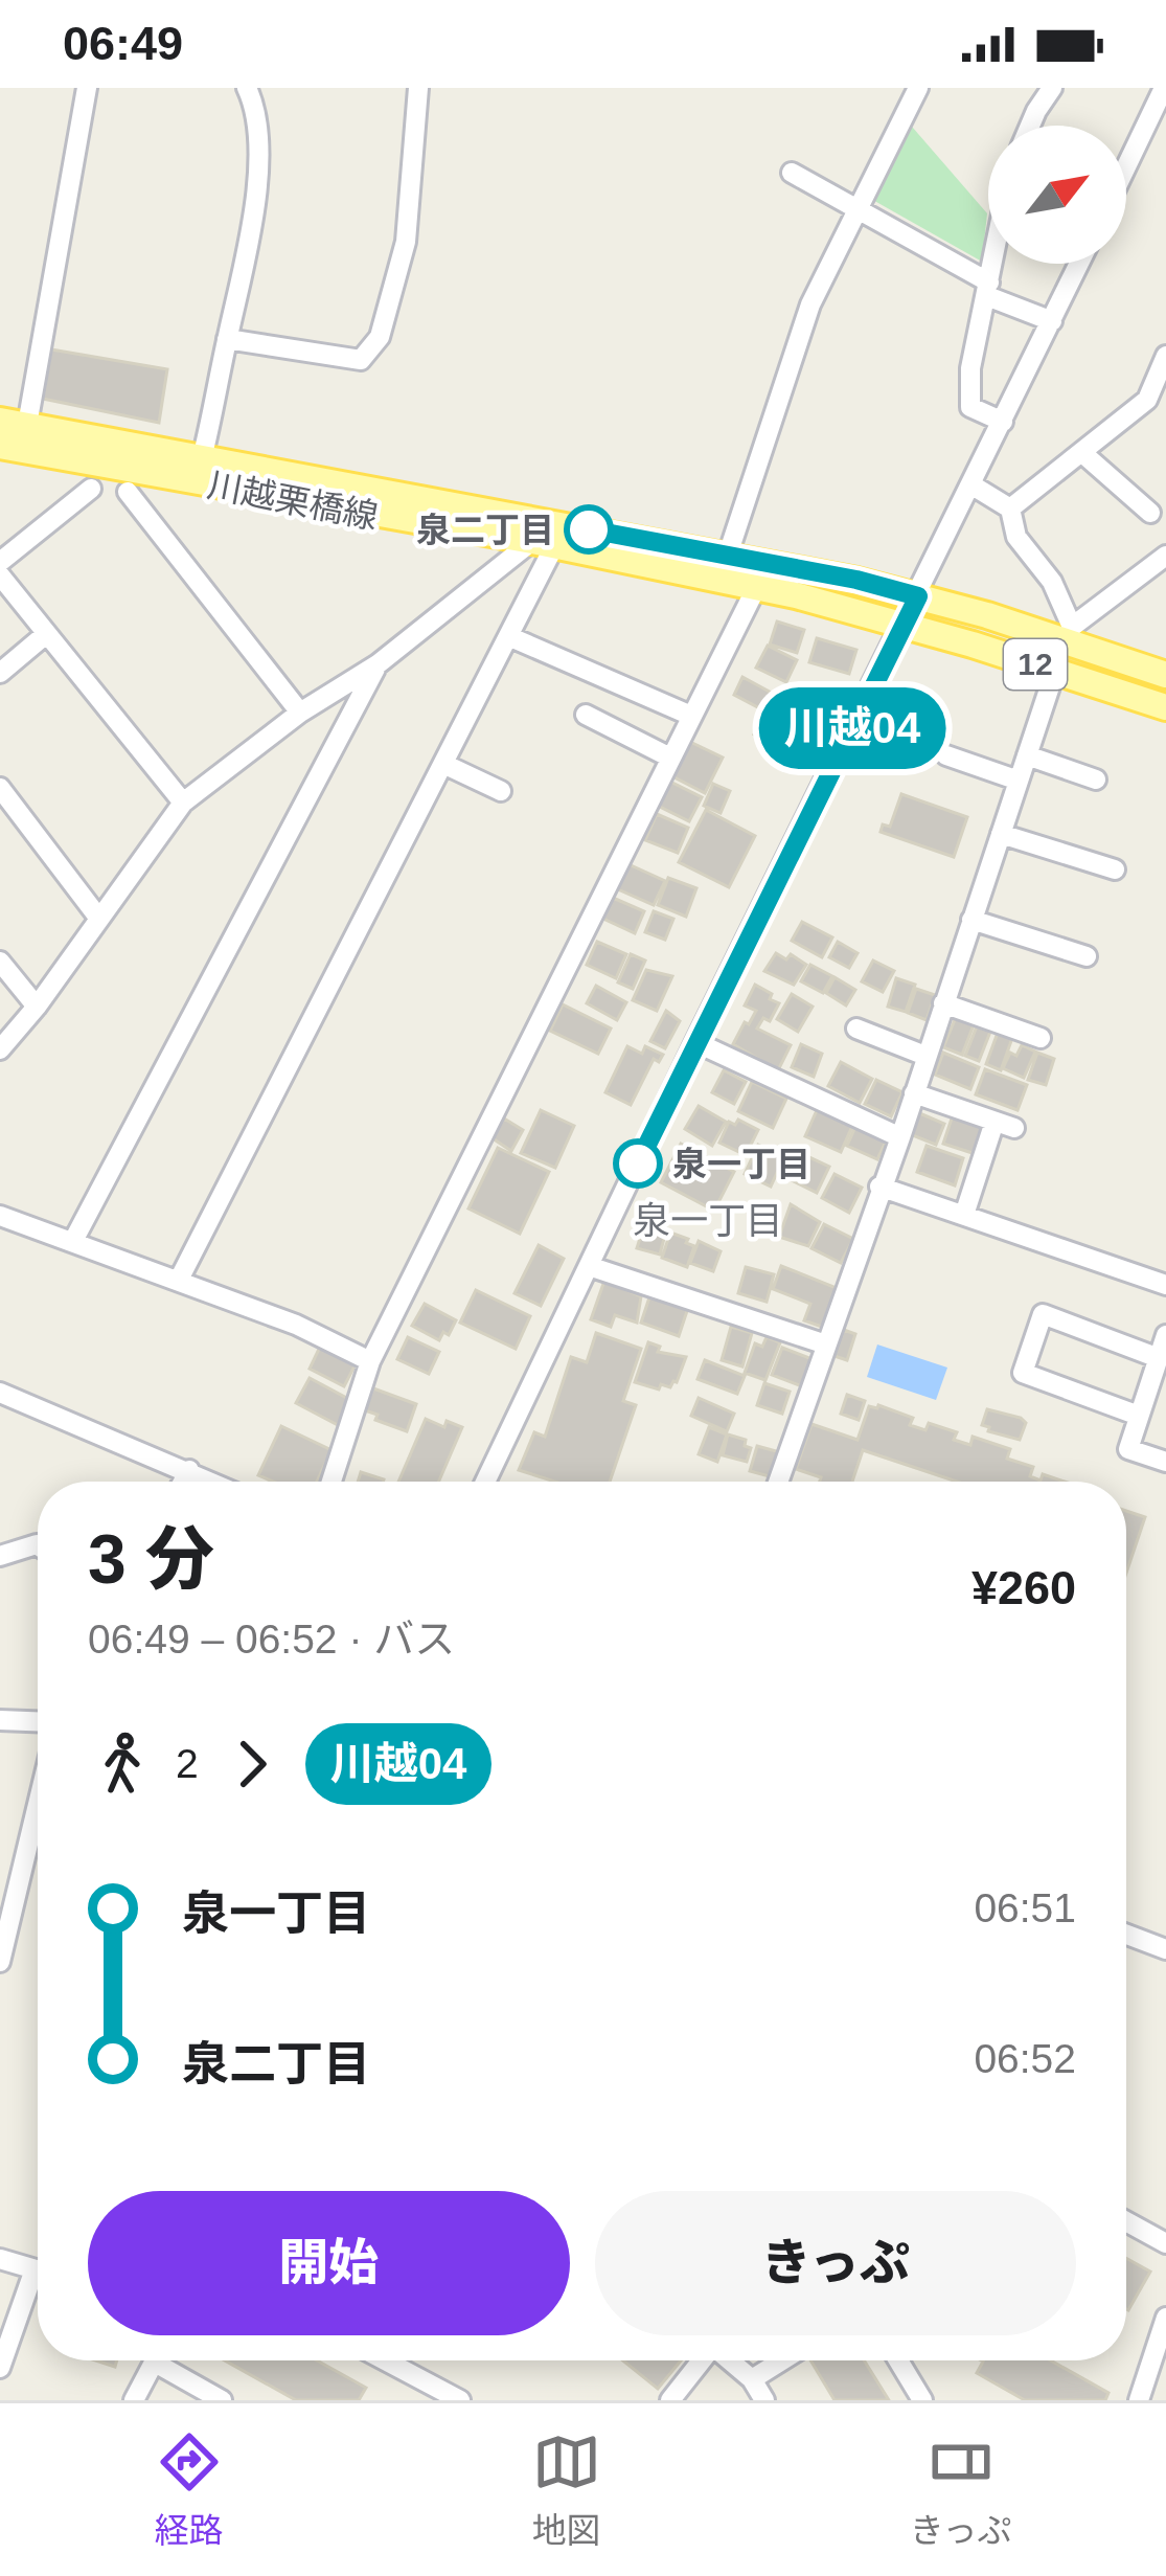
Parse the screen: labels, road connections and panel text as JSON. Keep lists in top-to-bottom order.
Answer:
{
  "streets": {
    "main road": ["川越栗橋線", "12"]
  },
  "districts": ["泉一丁目"],
  "places": ["泉二丁目", "泉一丁目"],
  "lines": ["bus line 川越04"],
  "north": "top right",
  "page": {
    "status": "06:49",
    "on_map": "川越04",
    "heading": ["3 分", "06:49 – 06:52 · バス", "¥260"],
    "legs": ["2", "川越04"],
    "list": [
      {
        "name": "泉一丁目",
        "value": "06:51"
      },
      {
        "name": "泉二丁目",
        "value": "06:52"
      }
    ],
    "buttons": ["開始", "きっぷ"],
    "tabs": ["経路", "地図", "きっぷ"]
  }
}
